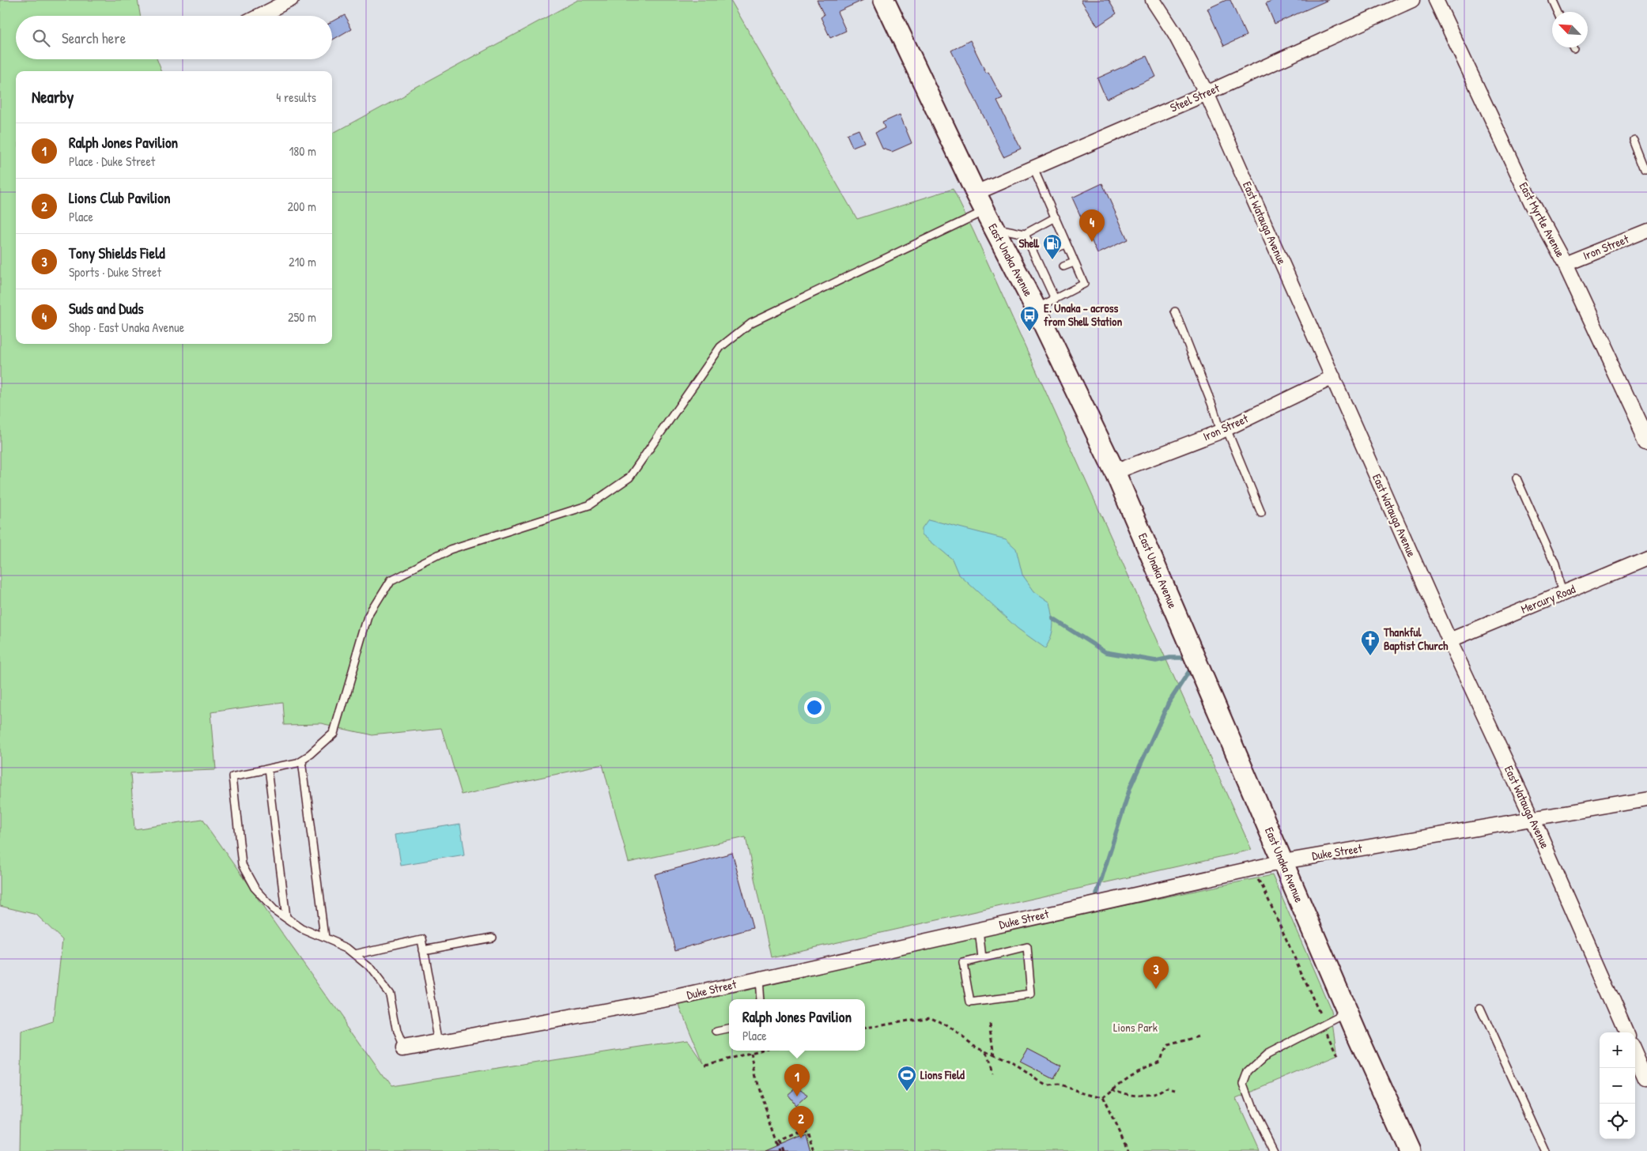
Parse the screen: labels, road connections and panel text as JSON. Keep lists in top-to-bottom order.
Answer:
{
  "streets": {
    "main road": ["East Unaka Avenue"],
    "street": [
      "Steel Street",
      "East Myrtle Avenue",
      "East Watauga Avenue",
      "Iron Street",
      "Mercury Road",
      "Duke Street"
    ]
  },
  "crossings": [
    ["Steel Street", "East Watauga Avenue"],
    ["Steel Street", "East Unaka Avenue"],
    ["East Myrtle Avenue", "Iron Street"],
    ["East Watauga Avenue", "Iron Street"],
    ["East Watauga Avenue", "Mercury Road"],
    ["East Watauga Avenue", "Duke Street"],
    ["Iron Street", "East Unaka Avenue"],
    ["East Unaka Avenue", "Duke Street"]
  ],
  "parks": ["Lions Park"],
  "places": {
    "fuel station": ["Shell"],
    "bus stop": ["E. Unaka - across from Shell Station"],
    "church": ["Thankful Baptist Church"],
    "sports": ["Lions Field"]
  },
  "north": "top left",
  "page": {
    "search": "Search here",
    "heading": ["Nearby", "4 results"],
    "list": [
      {
        "mark": "1",
        "name": "Ralph Jones Pavilion",
        "note": "Place · Duke Street",
        "value": "180 m"
      },
      {
        "mark": "2",
        "name": "Lions Club Pavilion",
        "note": "Place",
        "value": "200 m"
      },
      {
        "mark": "3",
        "name": "Tony Shields Field",
        "note": "Sports · Duke Street",
        "value": "210 m"
      },
      {
        "mark": "4",
        "name": "Suds and Duds",
        "note": "Shop · East Unaka Avenue",
        "value": "250 m"
      }
    ],
    "pins": [
      "4",
      "3",
      "1",
      "2"
    ],
    "popup": ["Ralph Jones Pavilion", "Place"],
    "map_buttons": ["+", "−"]
  }
}
